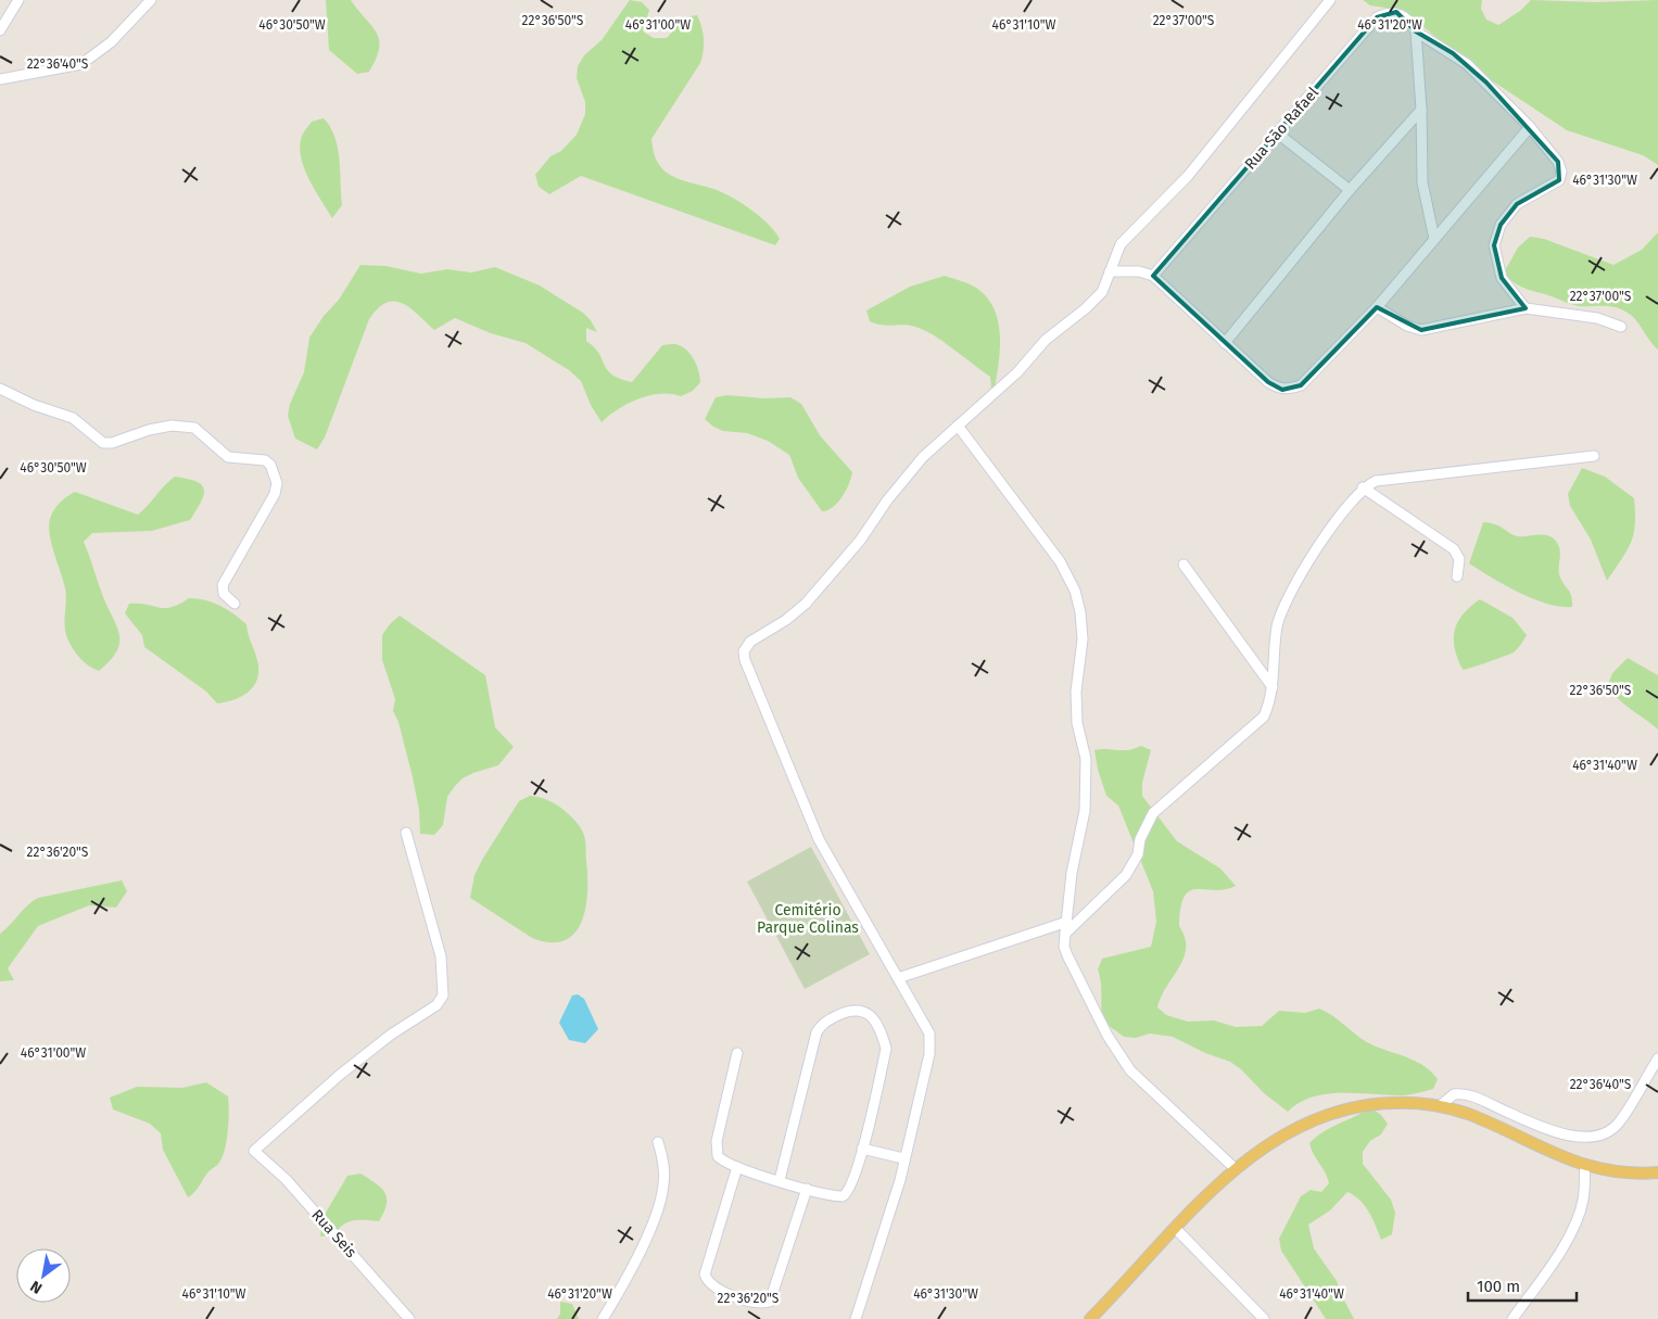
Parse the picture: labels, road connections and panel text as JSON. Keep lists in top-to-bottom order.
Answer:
{
  "streets": {
    "street": ["Rua São Rafael", "Rua Seis"]
  },
  "parks": ["Cemitério Parque Colinas"],
  "scale_bar": "100 m",
  "north": "bottom left",
  "coordinates": [
    "22°36'50\"S",
    "22°37'00\"S",
    "46°30'50\"W",
    "46°31'00\"W",
    "46°31'10\"W",
    "46°31'20\"W",
    "22°36'40\"S",
    "46°31'30\"W",
    "46°31'40\"W",
    "22°36'20\"S"
  ]
}
